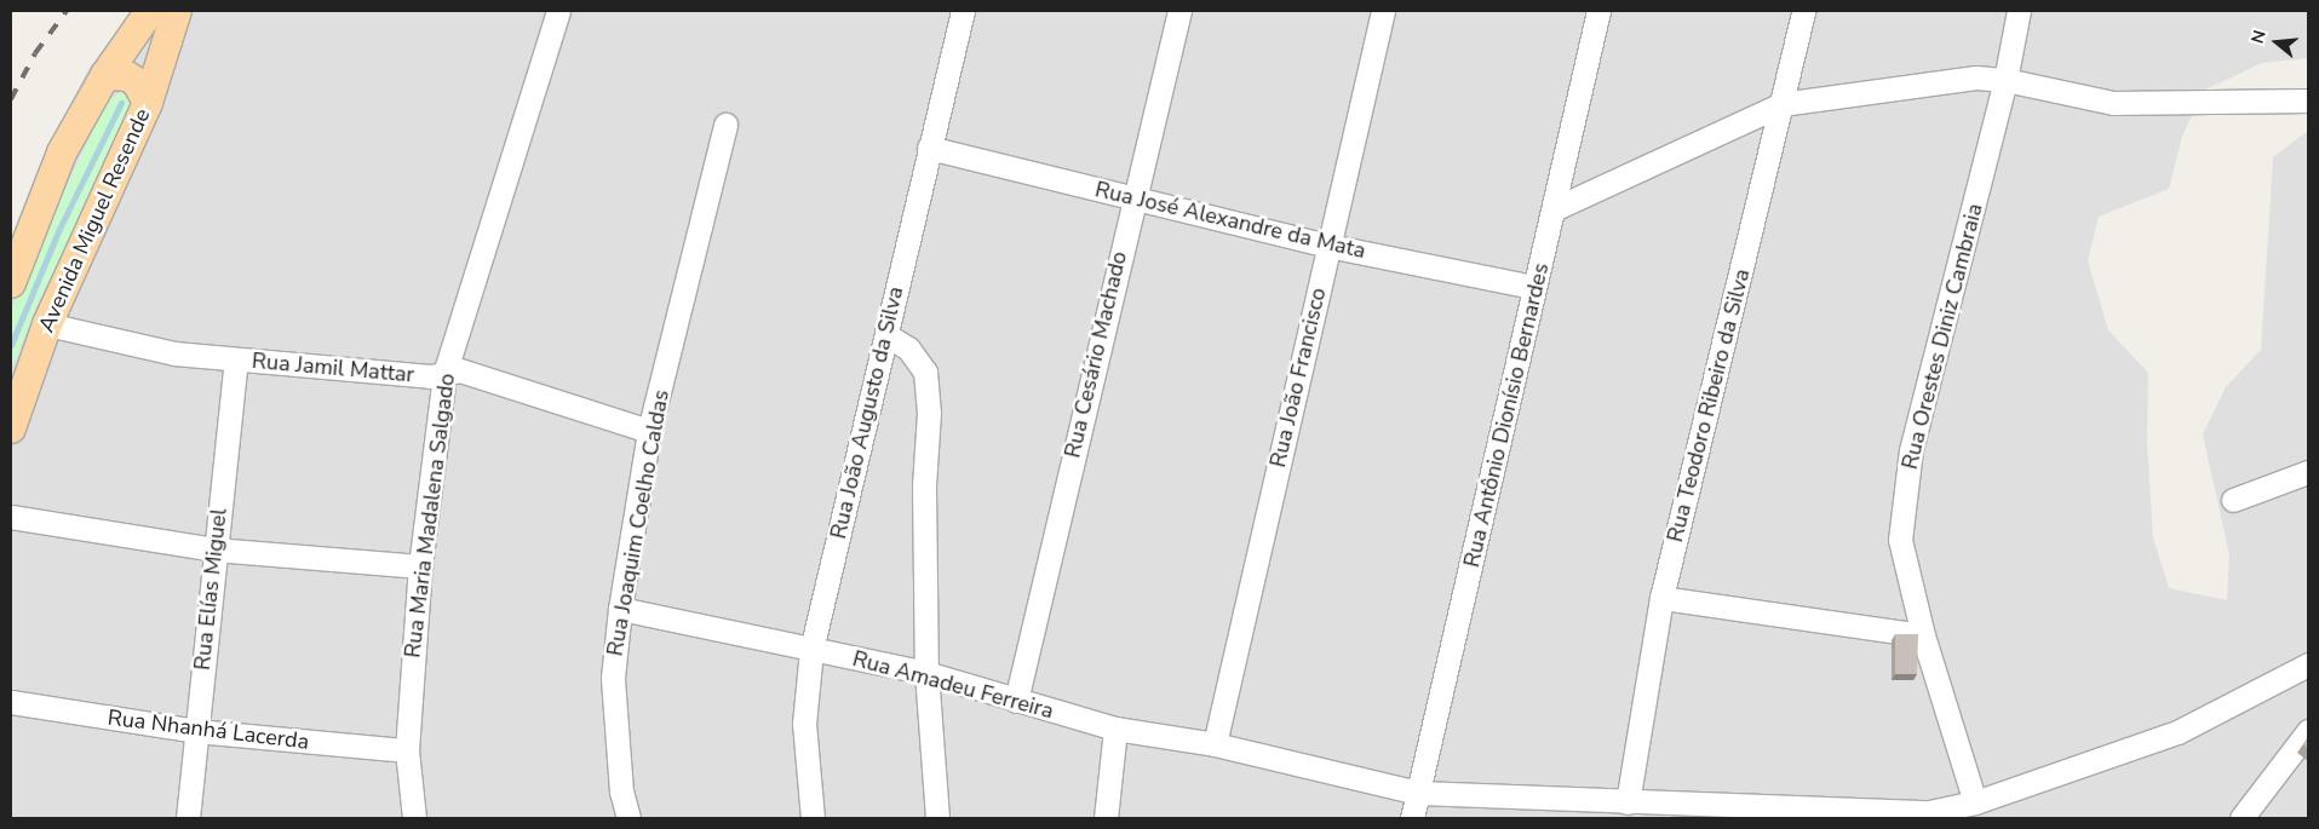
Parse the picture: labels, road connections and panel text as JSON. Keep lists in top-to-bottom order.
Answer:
{
  "streets": {
    "main road": ["Avenida Miguel Resende"],
    "street": [
      "Rua José Alexandre da Mata",
      "Rua Orestes Diniz Cambraia",
      "Rua Cesário Machado",
      "Rua Jamil Mattar",
      "Rua João Francisco",
      "Rua Teodoro Ribeiro da Silva",
      "Rua João Augusto da Silva",
      "Rua Antônio Dionísio Bernardes",
      "Rua Maria Madalena Salgado",
      "Rua Joaquim Coelho Caldas",
      "Rua Elías Miguel",
      "Rua Amadeu Ferreira",
      "Rua Nhanhá Lacerda"
    ]
  },
  "crossings": [
    ["Avenida Miguel Resende", "Rua Jamil Mattar"],
    ["Rua José Alexandre da Mata", "Rua Cesário Machado"],
    ["Rua José Alexandre da Mata", "Rua João Francisco"],
    ["Rua José Alexandre da Mata", "Rua João Augusto da Silva"],
    ["Rua José Alexandre da Mata", "Rua Antônio Dionísio Bernardes"],
    ["Rua Orestes Diniz Cambraia", "Rua Amadeu Ferreira"],
    ["Rua Cesário Machado", "Rua Amadeu Ferreira"],
    ["Rua Jamil Mattar", "Rua Maria Madalena Salgado"],
    ["Rua Jamil Mattar", "Rua Joaquim Coelho Caldas"],
    ["Rua Jamil Mattar", "Rua Elías Miguel"],
    ["Rua João Francisco", "Rua Amadeu Ferreira"],
    ["Rua Teodoro Ribeiro da Silva", "Rua Amadeu Ferreira"],
    ["Rua João Augusto da Silva", "Rua Amadeu Ferreira"],
    ["Rua Antônio Dionísio Bernardes", "Rua Amadeu Ferreira"],
    ["Rua Maria Madalena Salgado", "Rua Nhanhá Lacerda"],
    ["Rua Joaquim Coelho Caldas", "Rua Amadeu Ferreira"],
    ["Rua Elías Miguel", "Rua Nhanhá Lacerda"]
  ],
  "north": "left"
}
